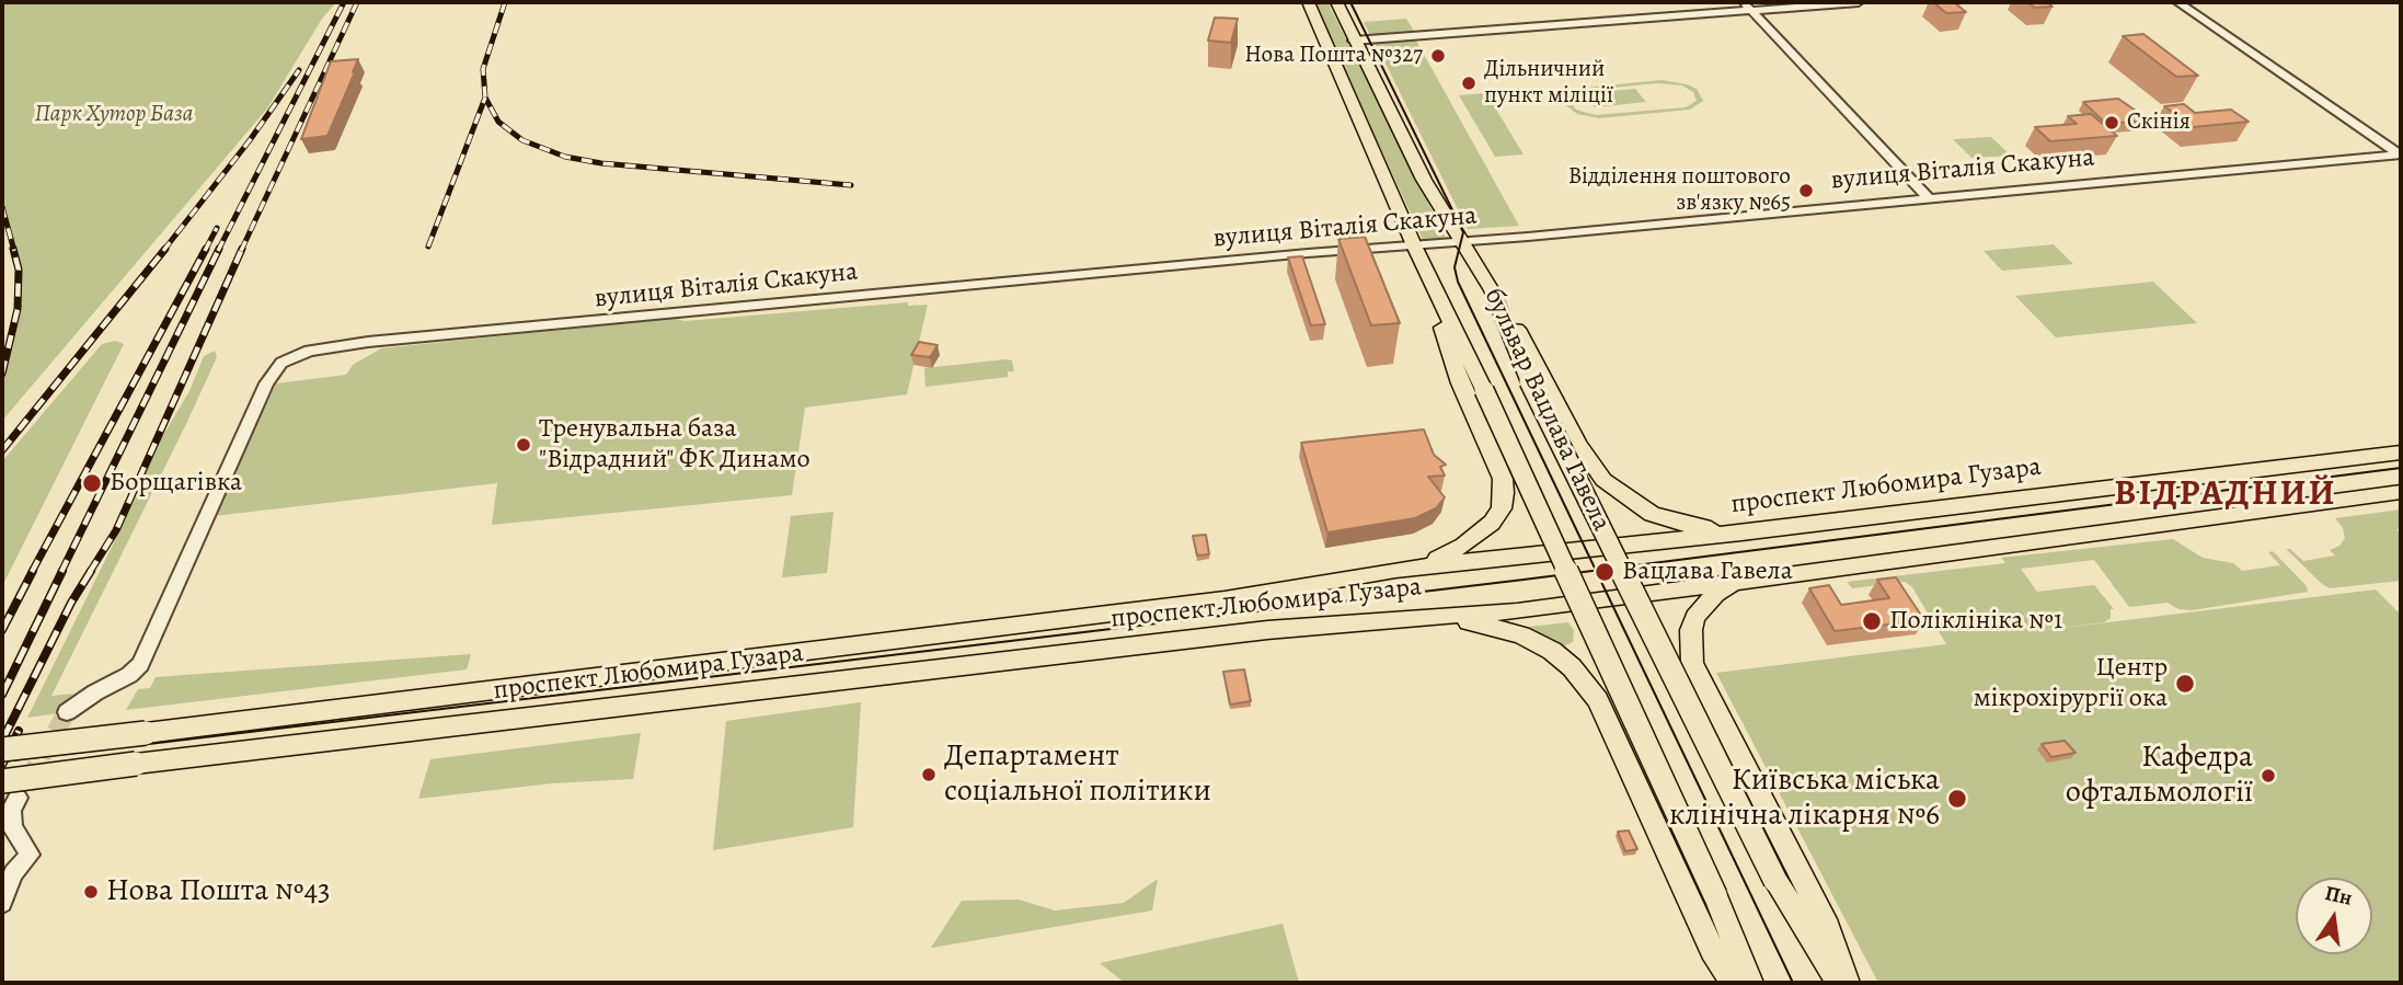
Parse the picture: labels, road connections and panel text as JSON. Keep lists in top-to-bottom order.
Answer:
{
  "streets": {
    "main road": ["бульвар Вацлава Гавела", "проспект Любомира Гузара"],
    "street": ["вулиця Віталія Скакуна"]
  },
  "crossings": [
    ["вулиця Віталія Скакуна", "бульвар Вацлава Гавела"]
  ],
  "districts": ["ВІДРАДНИЙ"],
  "parks": ["Парк Хутор База"],
  "places": [
    "Нова Пошта №327",
    "Дільничний пункт міліції",
    "Скінія",
    "Відділення поштового зв'язку №65",
    "Тренувальна база \"Відрадний\" ФК Динамо",
    "Борщагівка",
    "Вацлава Гавела",
    "Поліклініка №1",
    "Центр мікрохірургії ока",
    "Департамент соціальної політики",
    "Кафедра офтальмології",
    "Київська міська клінічна лікарня №6",
    "Нова Пошта №43"
  ],
  "north": "top"
}
